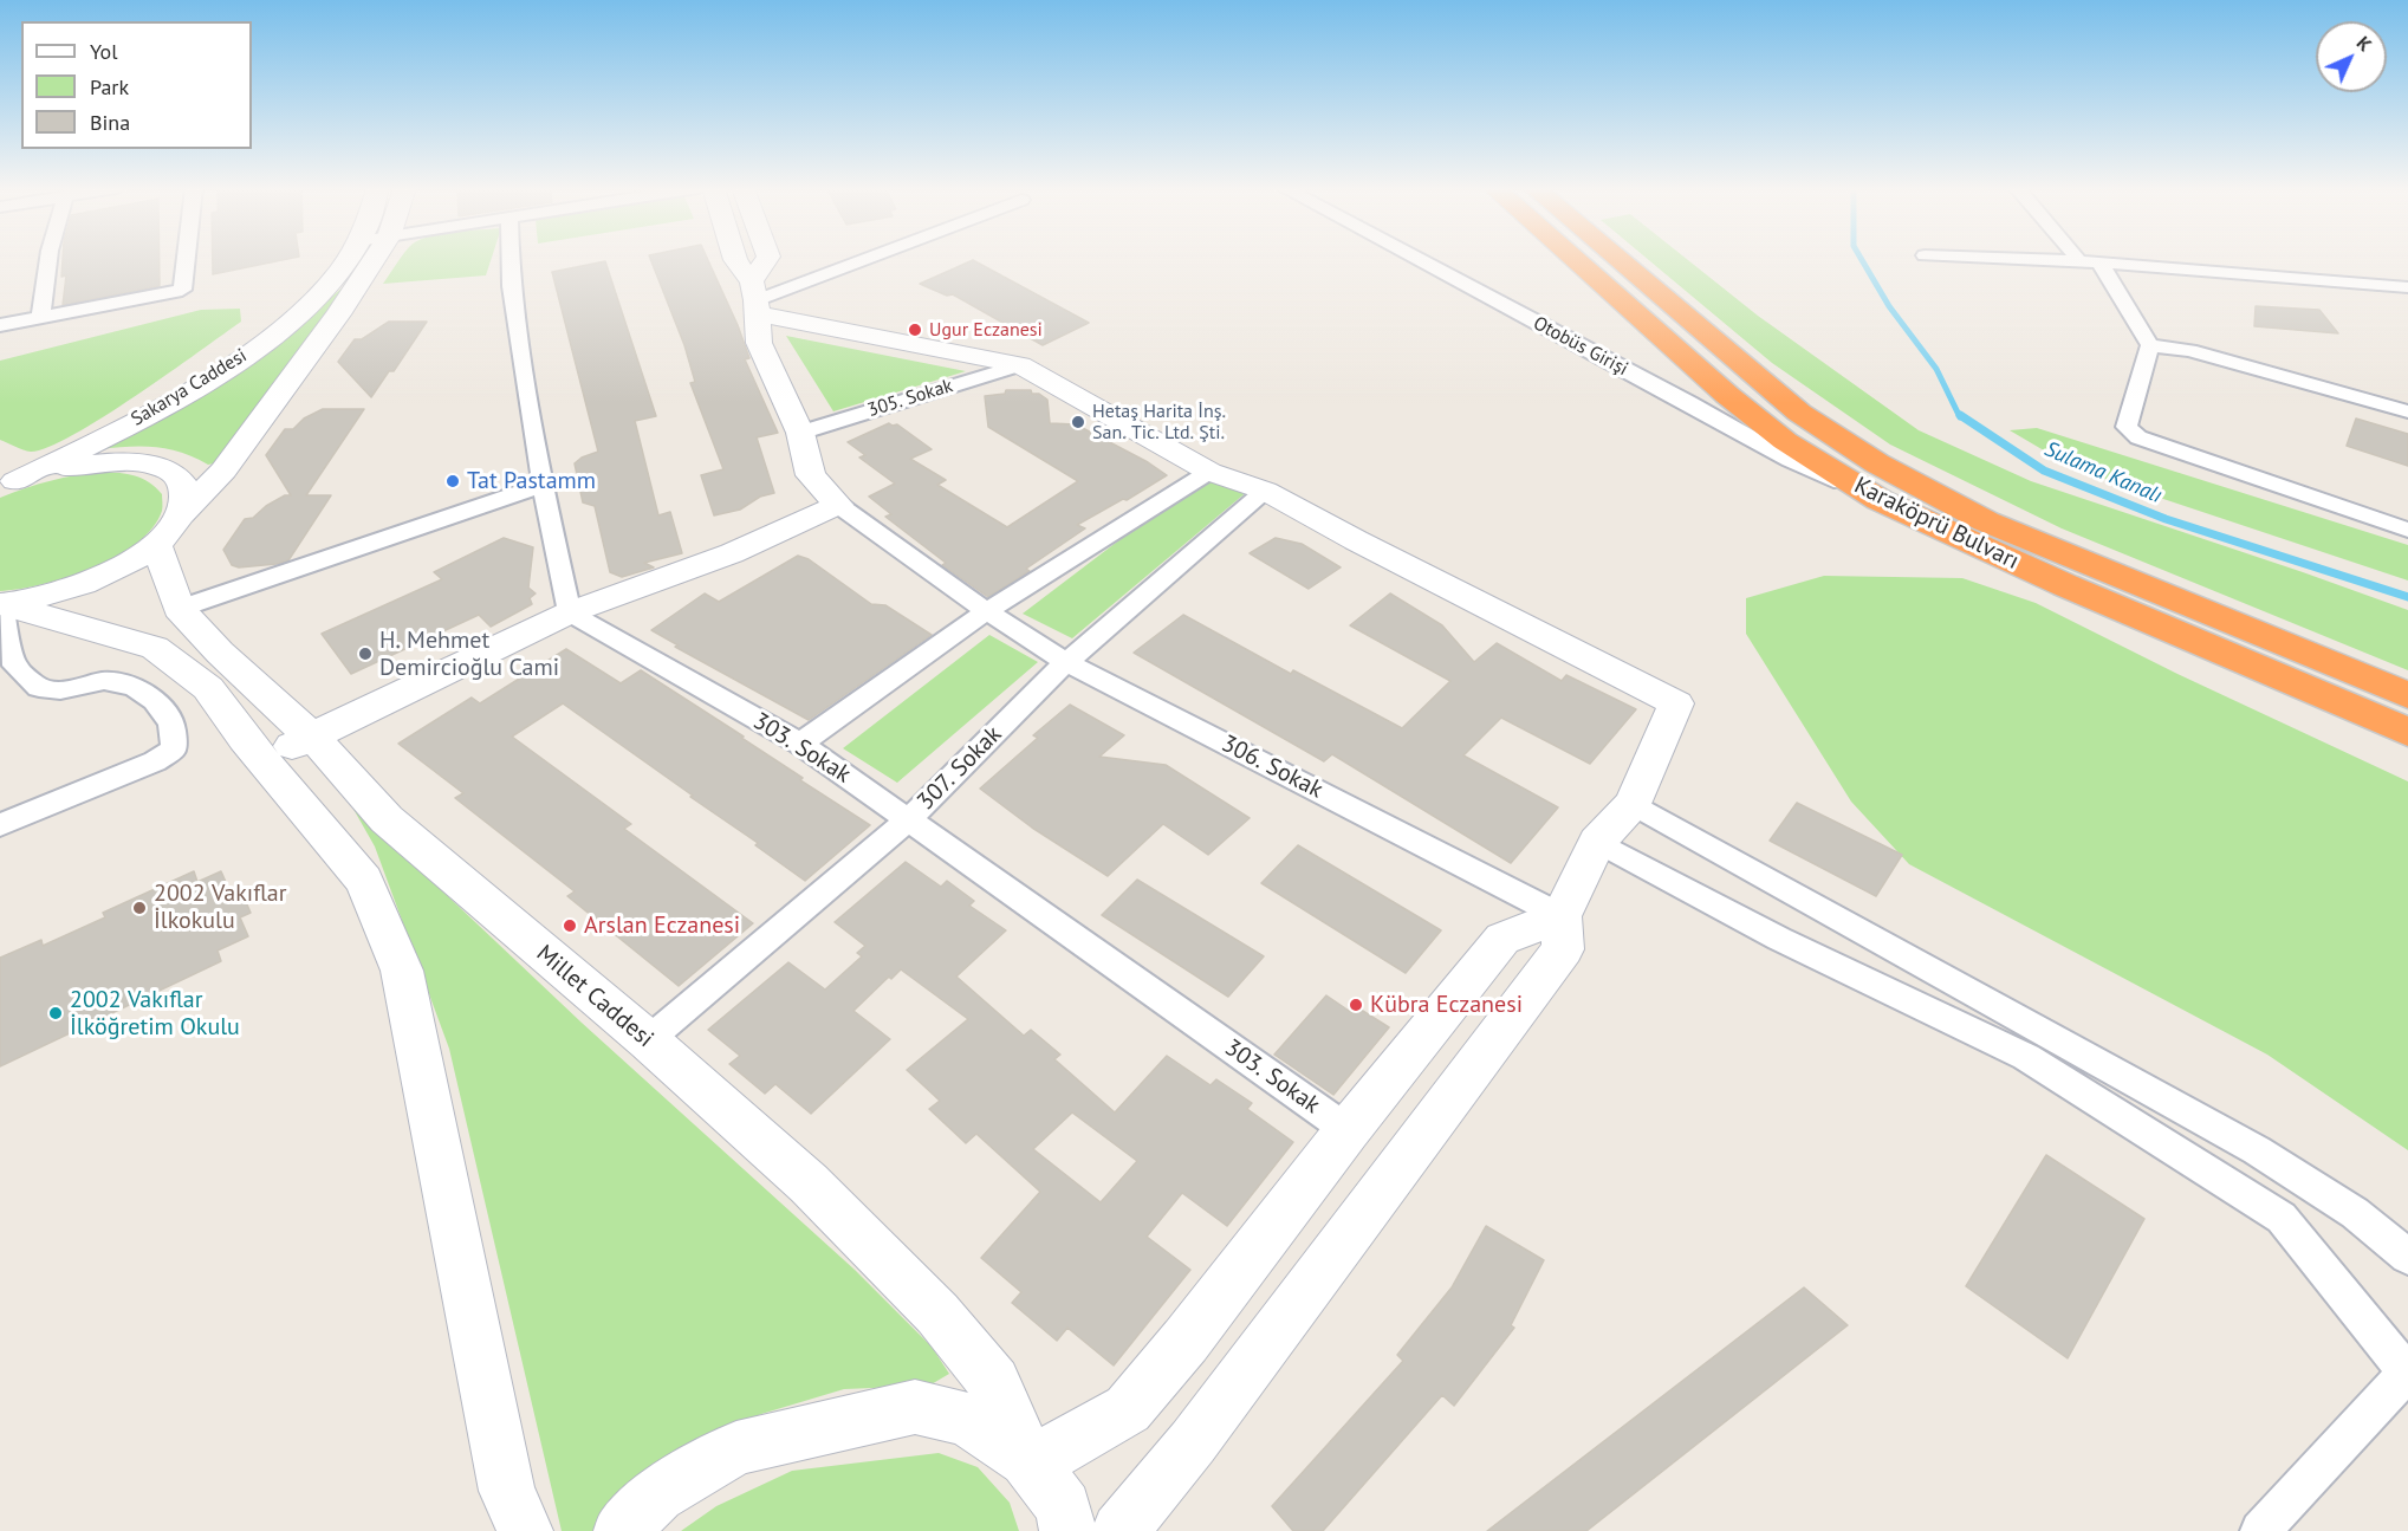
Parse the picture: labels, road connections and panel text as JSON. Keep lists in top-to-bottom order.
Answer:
{
  "streets": {
    "highway": ["Karaköprü Bulvarı"],
    "main road": ["Sakarya Caddesi", "Millet Caddesi"],
    "street": [
      "Otobüs Girişi",
      "305. Sokak",
      "303. Sokak",
      "306. Sokak",
      "307. Sokak"
    ]
  },
  "crossings": [
    ["Otobüs Girişi", "Karaköprü Bulvarı"],
    ["Sakarya Caddesi", "Millet Caddesi"],
    ["303. Sokak", "307. Sokak"],
    ["306. Sokak", "307. Sokak"],
    ["307. Sokak", "Millet Caddesi"]
  ],
  "water": ["Sulama Kanalı"],
  "places": [
    "Ugur Eczanesi",
    "Hetaş Harita İnş. San. Tic. Ltd. Şti.",
    "Tat Pastamm",
    "H. Mehmet Demircioğlu Cami",
    "2002 Vakıflar İlkokulu",
    "Arslan Eczanesi",
    "Kübra Eczanesi",
    "2002 Vakıflar İlköğretim Okulu"
  ],
  "legend": ["Yol", "Park", "Bina"],
  "north": "top right"
}
